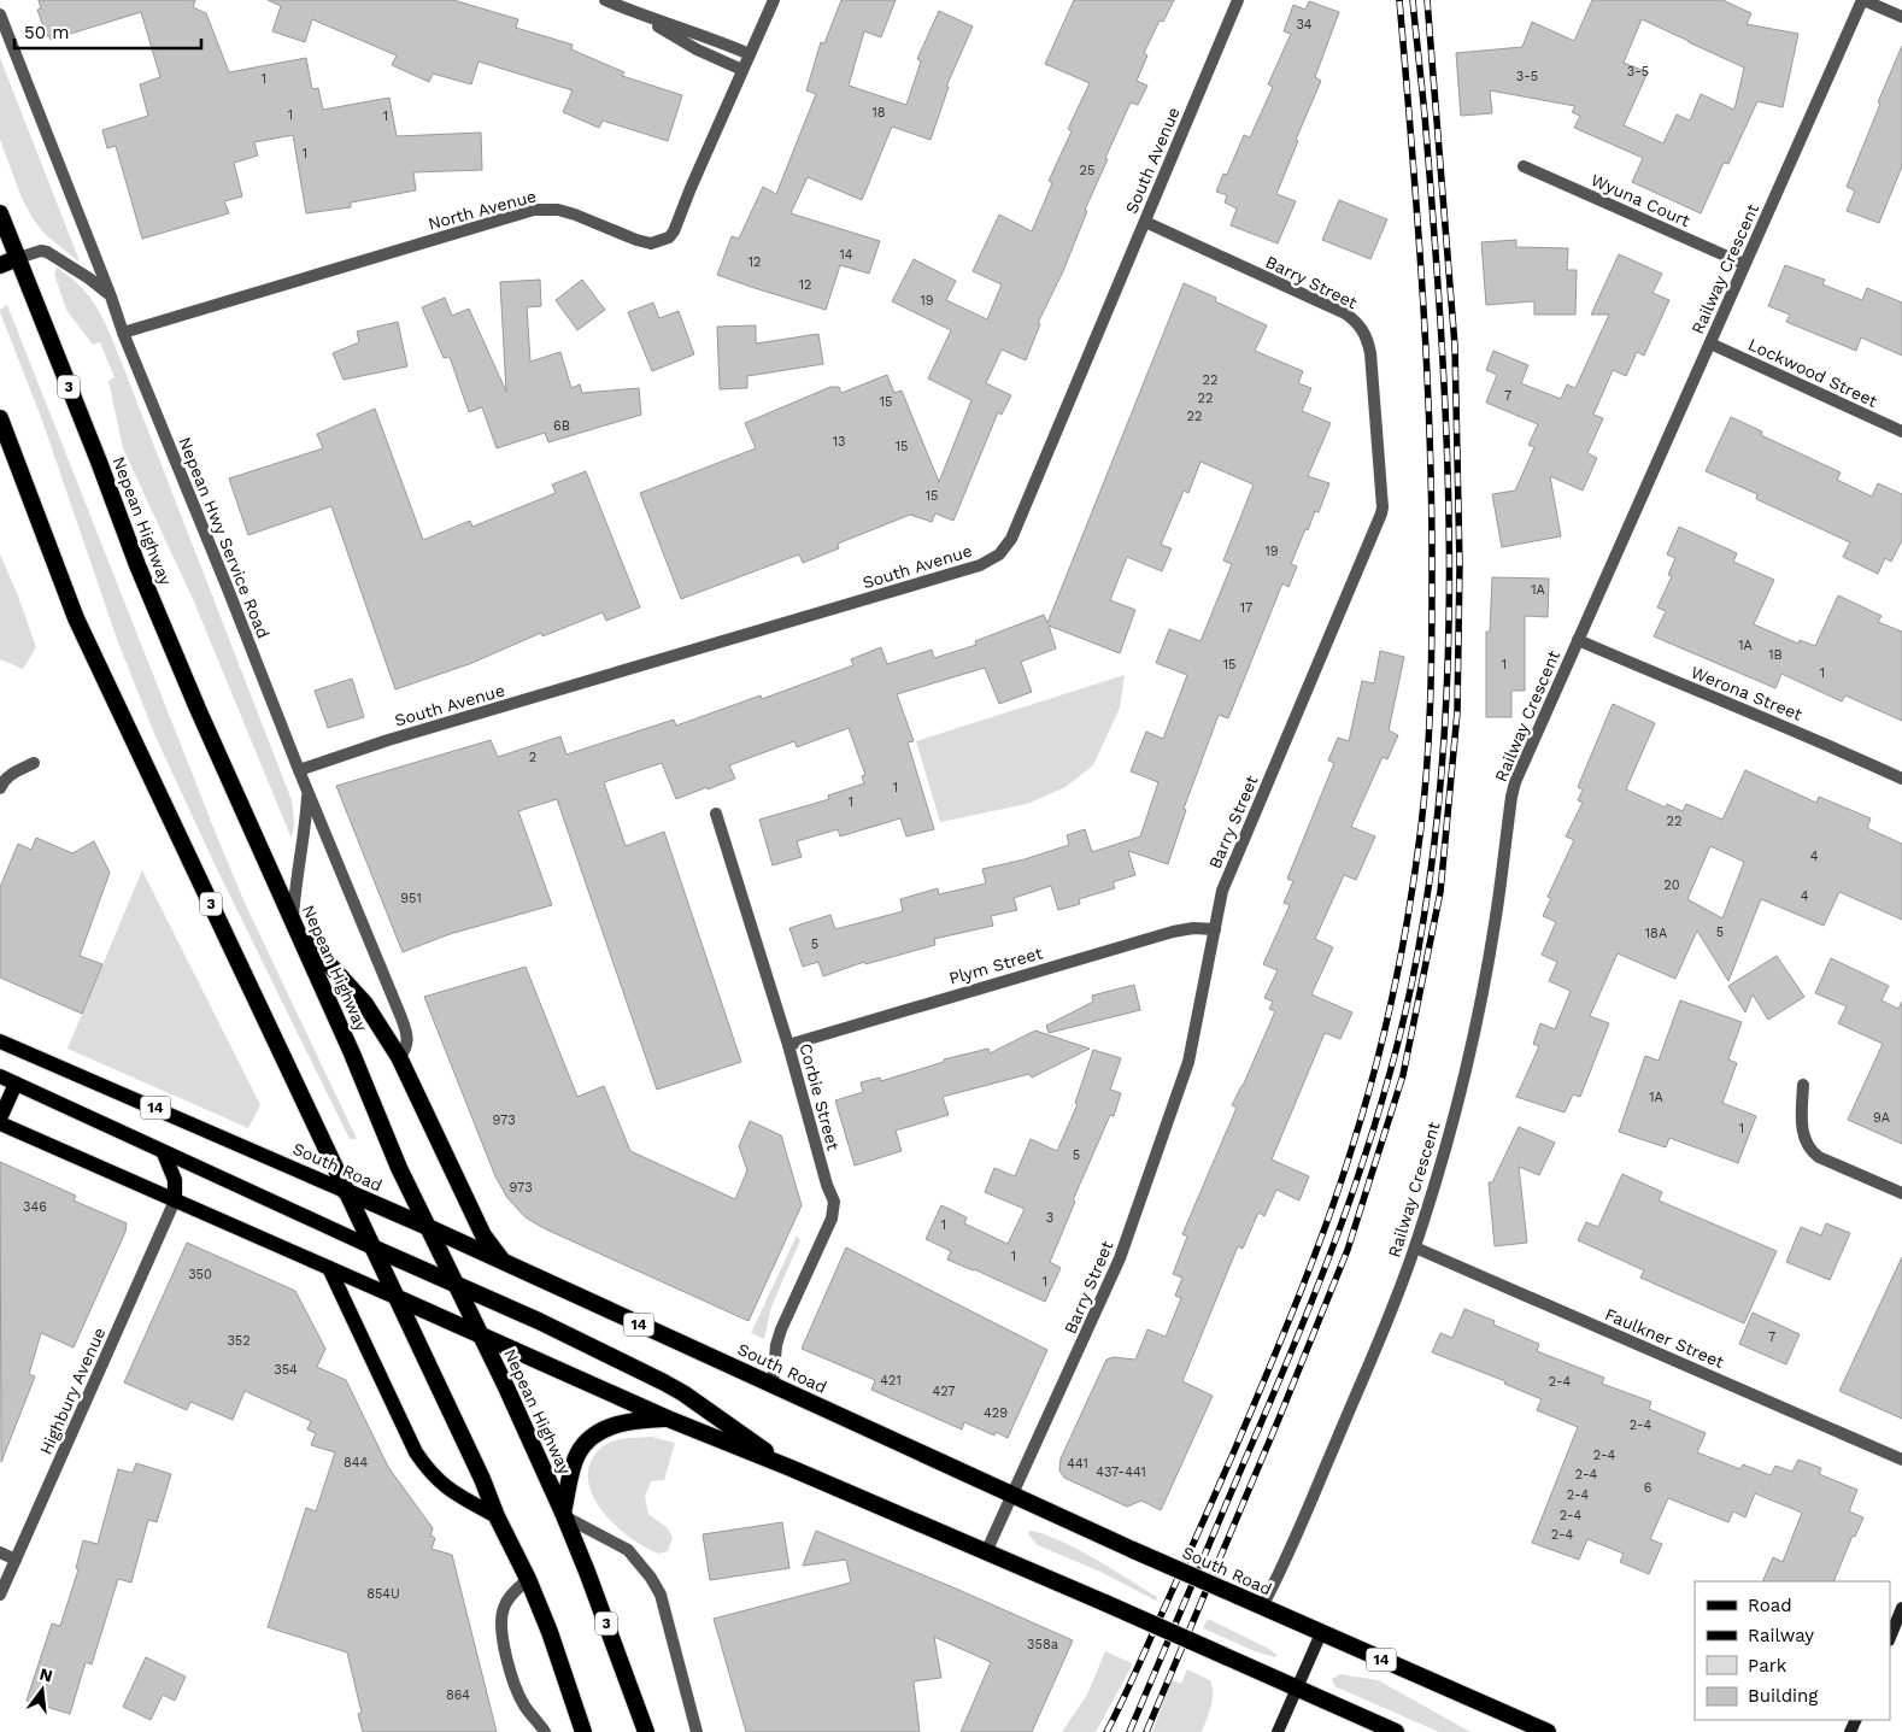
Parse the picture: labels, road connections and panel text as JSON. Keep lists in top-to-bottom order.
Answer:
{
  "streets": {
    "highway": [
      "3",
      "Nepean Highway",
      "14",
      "South Road"
    ],
    "street": [
      "South Avenue",
      "Wyuna Court",
      "North Avenue",
      "Railway Crescent",
      "Barry Street",
      "Lockwood Street",
      "Nepean Hwy Service Road",
      "Werona Street",
      "Plym Street",
      "Corbie Street",
      "Faulkner Street",
      "Highbury Avenue"
    ]
  },
  "crossings": [
    ["South Avenue", "Barry Street"],
    ["South Avenue", "Nepean Hwy Service Road"],
    ["Wyuna Court", "Railway Crescent"],
    ["North Avenue", "Nepean Hwy Service Road"],
    ["Railway Crescent", "Lockwood Street"],
    ["Railway Crescent", "Werona Street"],
    ["Railway Crescent", "South Road"],
    ["Railway Crescent", "Faulkner Street"],
    ["Barry Street", "Plym Street"],
    ["Barry Street", "South Road"],
    ["3", "South Road"],
    ["Nepean Highway", "Nepean Hwy Service Road"],
    ["Nepean Highway", "South Road"],
    ["Plym Street", "Corbie Street"],
    ["Corbie Street", "South Road"]
  ],
  "house_numbers": [
    "34",
    "3-5",
    "3-5",
    "1",
    "18",
    "1",
    "1",
    "1",
    "25",
    "14",
    "12",
    "12",
    "19",
    "22",
    "7",
    "22",
    "15",
    "22",
    "6B",
    "13",
    "15",
    "15",
    "19",
    "1A",
    "17",
    "1A",
    "1B",
    "15",
    "1",
    "1",
    "2",
    "1",
    "1",
    "22",
    "4",
    "20",
    "4",
    "951",
    "5",
    "18A",
    "5",
    "1A",
    "9A",
    "973",
    "1",
    "5",
    "973",
    "346",
    "3",
    "1",
    "1",
    "350",
    "1",
    "7",
    "352",
    "354",
    "421",
    "2-4",
    "427",
    "429",
    "2-4",
    "2-4",
    "844",
    "441",
    "437-441",
    "2-4",
    "6",
    "2-4",
    "2-4",
    "2-4",
    "854U",
    "358a",
    "864"
  ],
  "legend": [
    "Road",
    "Railway",
    "Park",
    "Building"
  ],
  "scale_bar": "50 m",
  "north": "top"
}
